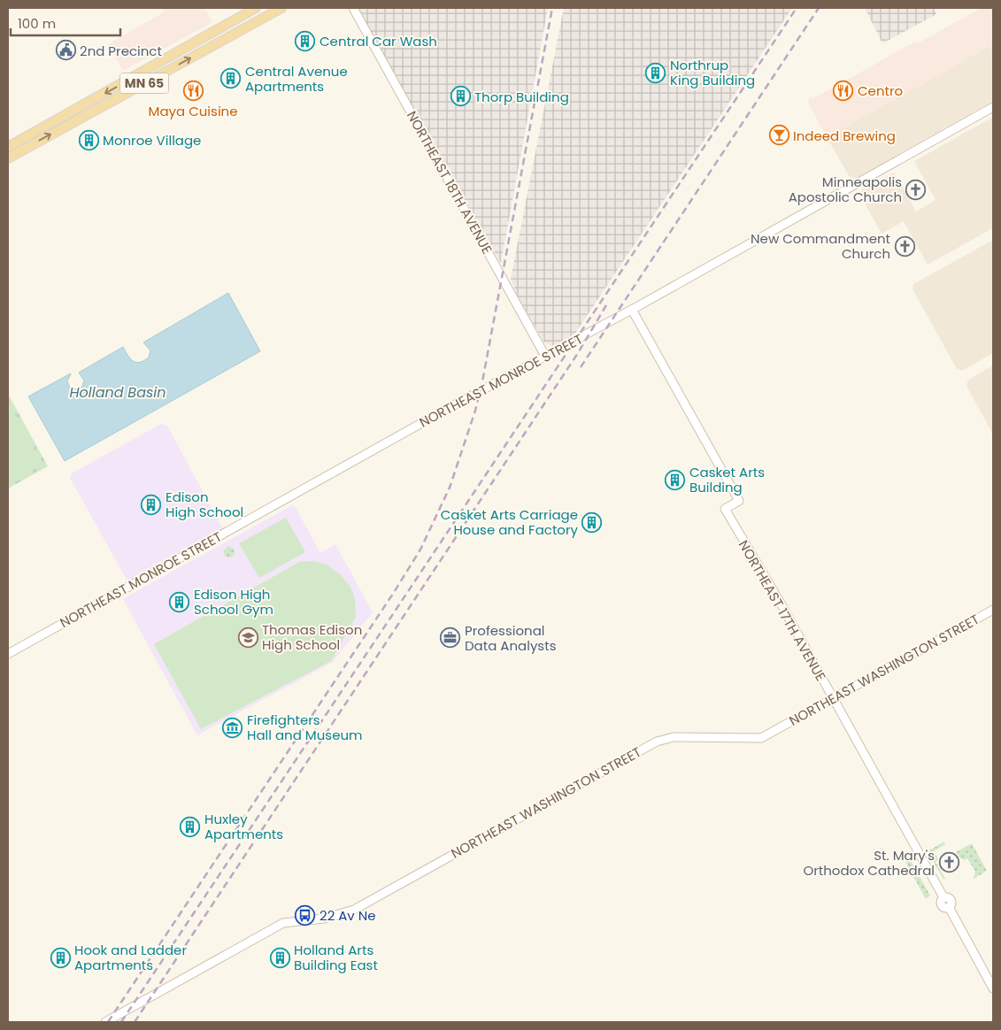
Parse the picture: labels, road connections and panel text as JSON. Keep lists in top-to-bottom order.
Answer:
{
  "streets": {
    "main road": ["MN 65"],
    "street": [
      "NORTHEAST 18TH AVENUE",
      "NORTHEAST MONROE STREET",
      "NORTHEAST 17TH AVENUE",
      "NORTHEAST WASHINGTON STREET"
    ]
  },
  "crossings": [
    ["NORTHEAST 18TH AVENUE", "NORTHEAST MONROE STREET"],
    ["NORTHEAST MONROE STREET", "NORTHEAST 17TH AVENUE"],
    ["NORTHEAST 17TH AVENUE", "NORTHEAST WASHINGTON STREET"]
  ],
  "water": ["Holland Basin"],
  "places": {
    "building": [
      "Central Car Wash",
      "Northrup King Building",
      "Central Avenue Apartments",
      "Thorp Building",
      "Monroe Village",
      "Casket Arts Building",
      "Edison High School",
      "Casket Arts Carriage House and Factory",
      "Edison High School Gym",
      "Huxley Apartments",
      "Hook and Ladder Apartments",
      "Holland Arts Building East"
    ],
    "public building": ["2nd Precinct"],
    "restaurant": ["Maya Cuisine", "Centro"],
    "bar": ["Indeed Brewing"],
    "church": ["Minneapolis Apostolic Church", "New Commandment Church", "St. Mary's Orthodox Cathedral"],
    "school or university": ["Thomas Edison High School"],
    "office": ["Professional Data Analysts"],
    "museum": ["Firefighters Hall and Museum"],
    "bus stop": ["22 Av Ne"]
  },
  "scale_bar": "100 m"
}
